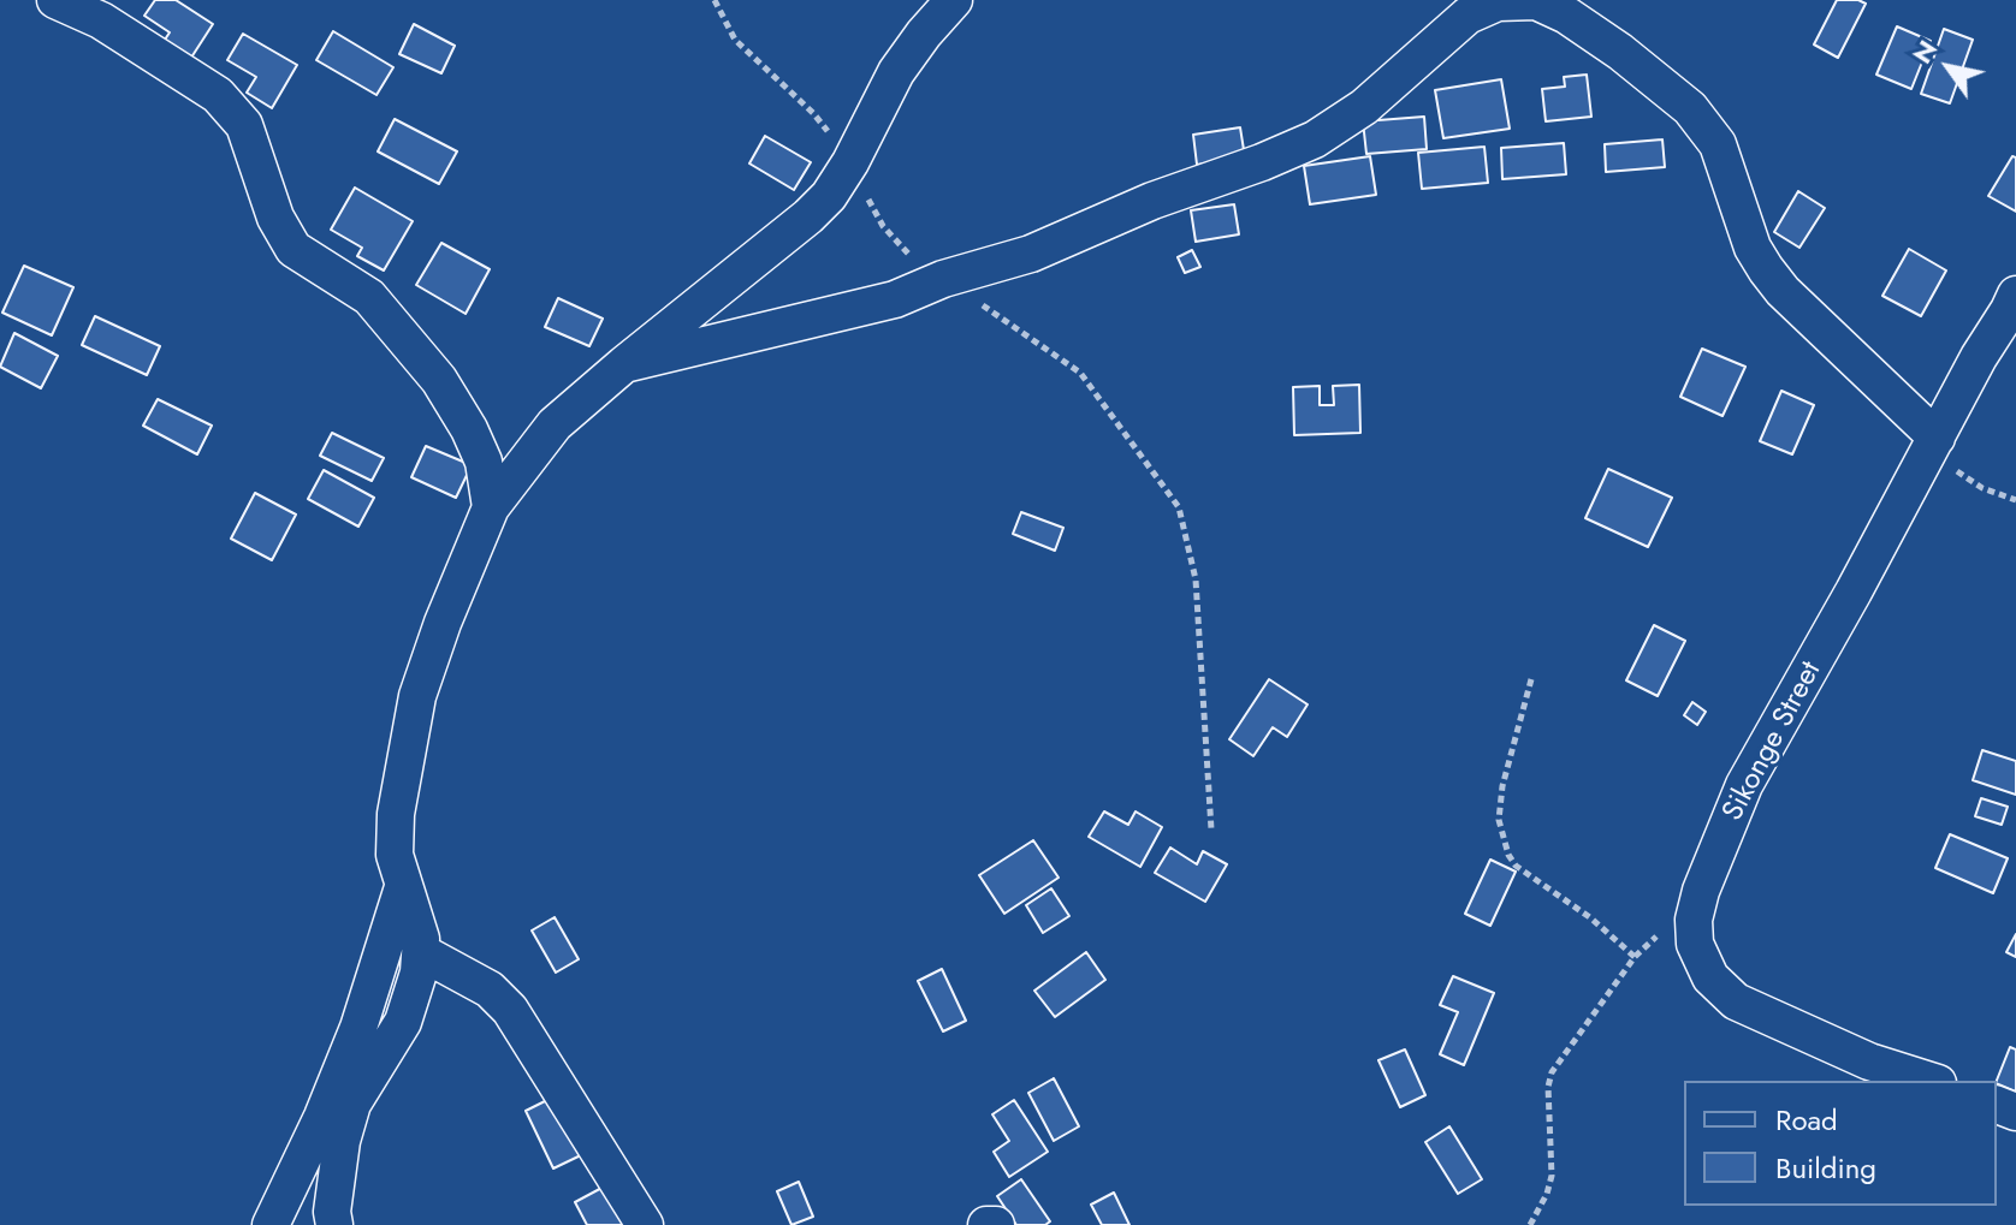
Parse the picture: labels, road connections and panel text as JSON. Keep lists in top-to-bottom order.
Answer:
{
  "streets": {
    "street": ["Sikonge Street"]
  },
  "legend": ["Road", "Building"],
  "north": "top left"
}
